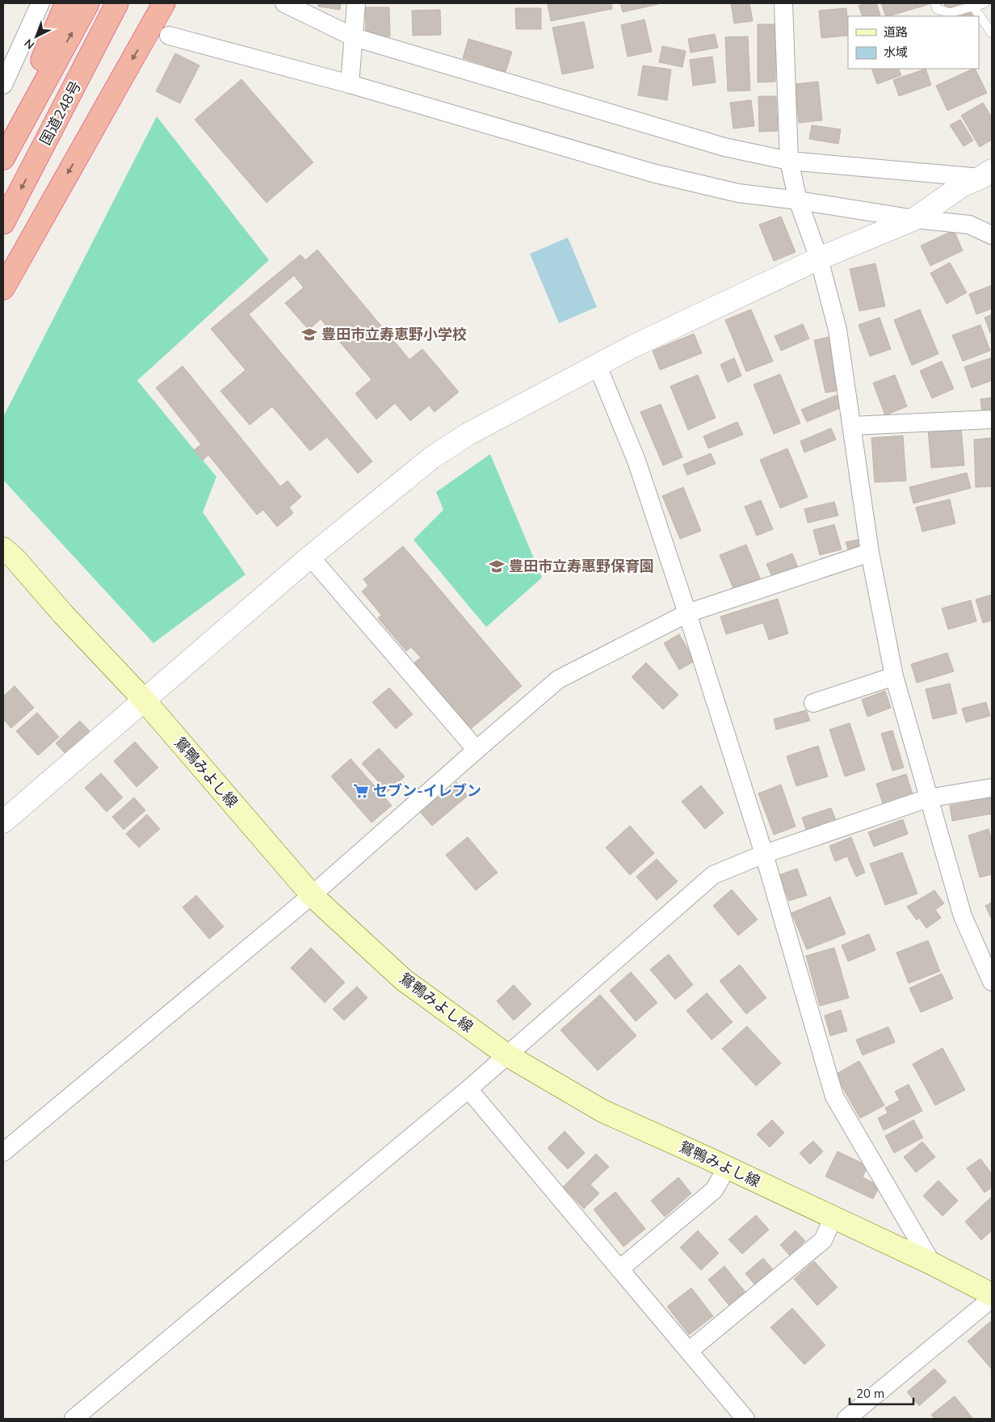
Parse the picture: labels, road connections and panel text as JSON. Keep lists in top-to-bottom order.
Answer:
{
  "streets": {
    "highway": ["国道248号"],
    "main road": ["鴛鴨みよし線"]
  },
  "places": {
    "school or university": ["豊田市立寿恵野小学校", "豊田市立寿惠野保育園"],
    "supermarket": ["セブン-イレブン"]
  },
  "legend": ["道路", "水域"],
  "scale_bar": "20 m",
  "north": "bottom left"
}
